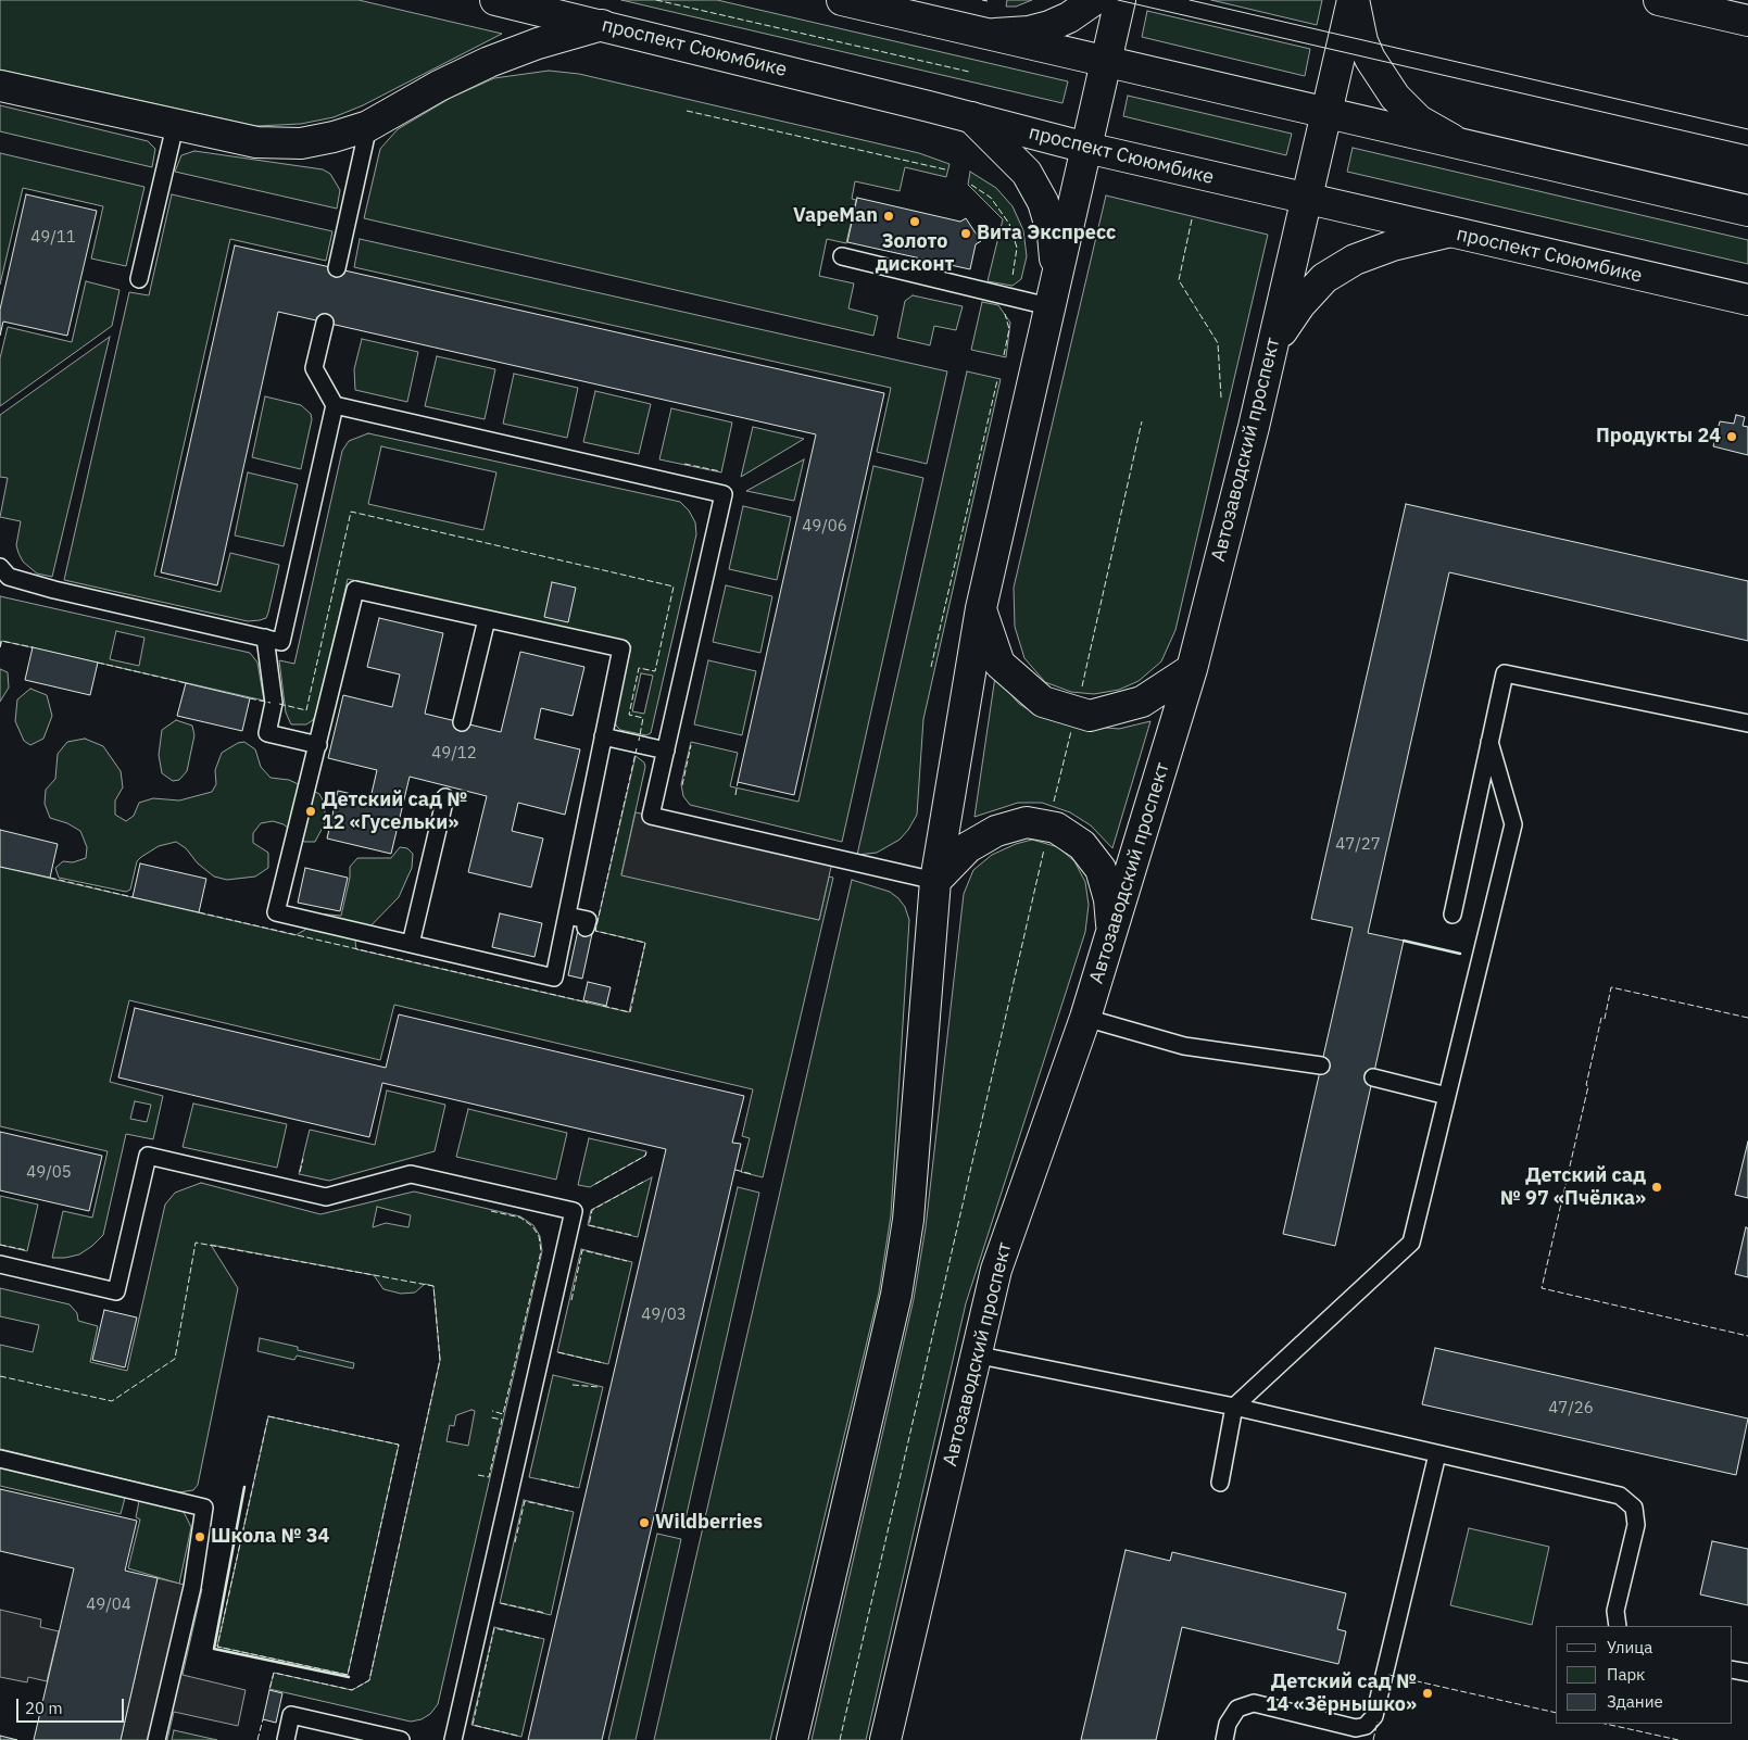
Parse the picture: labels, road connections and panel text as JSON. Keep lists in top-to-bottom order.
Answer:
{
  "streets": {
    "street": ["проспект Сююмбике", "Автозаводский проспект"]
  },
  "crossings": [
    ["проспект Сююмбике", "Автозаводский проспект"]
  ],
  "places": [
    "VapeMan",
    "Золото дисконт",
    "Вита Экспресс",
    "Продукты 24",
    "Детский сад № 12 «Гусельки»",
    "Детский сад № 97 «Пчёлка»",
    "Wildberries",
    "Школа № 34",
    "Детский сад № 14 «Зёрнышко»"
  ],
  "house_numbers": [
    "49/11",
    "49/06",
    "49/12",
    "47/27",
    "49/05",
    "49/03",
    "47/26",
    "49/04"
  ],
  "legend": ["Улица", "Парк", "Здание"],
  "scale_bar": "20 m"
}
